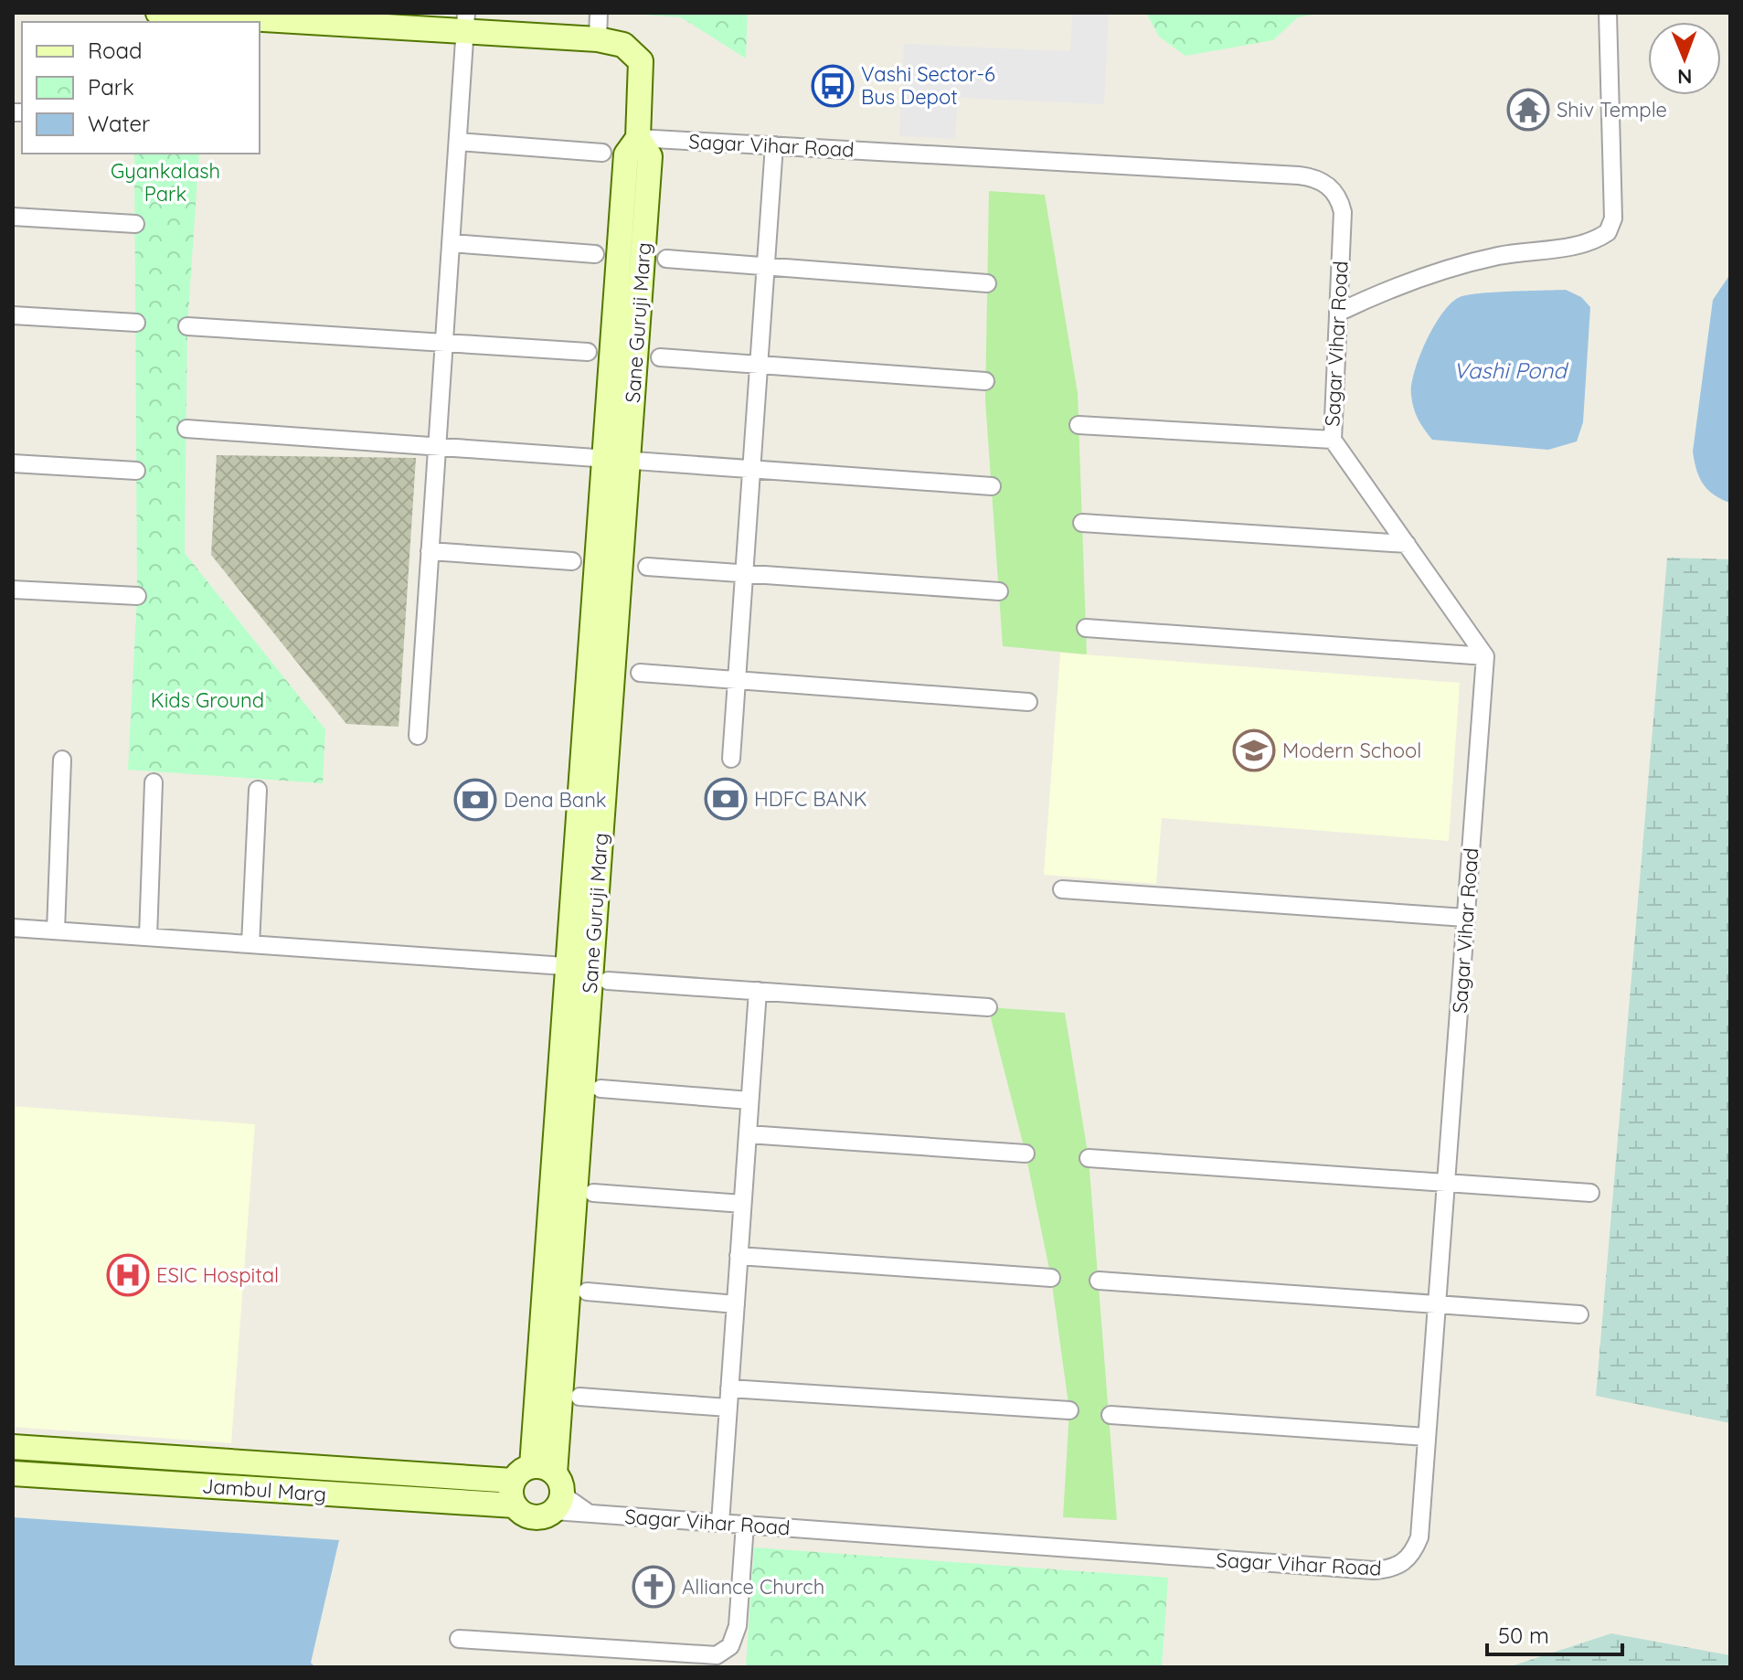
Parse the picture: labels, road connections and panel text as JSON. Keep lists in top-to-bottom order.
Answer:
{
  "streets": {
    "street": ["Sagar Vihar Road", "Sane Guruji Marg", "Jambul Marg"]
  },
  "crossings": [
    ["Sagar Vihar Road", "Sane Guruji Marg"],
    ["Sagar Vihar Road", "Jambul Marg"],
    ["Sane Guruji Marg", "Jambul Marg"]
  ],
  "water": ["Vashi Pond"],
  "parks": ["Gyankalash Park", "Kids Ground"],
  "places": {
    "bus stop": ["Vashi Sector-6 Bus Depot"],
    "temple": ["Shiv Temple"],
    "school or university": ["Modern School"],
    "bank": ["HDFC BANK", "Dena Bank"],
    "hospital": ["ESIC Hospital"],
    "church": ["Alliance Church"]
  },
  "legend": ["Road", "Park", "Water"],
  "scale_bar": "50 m",
  "north": "bottom"
}
